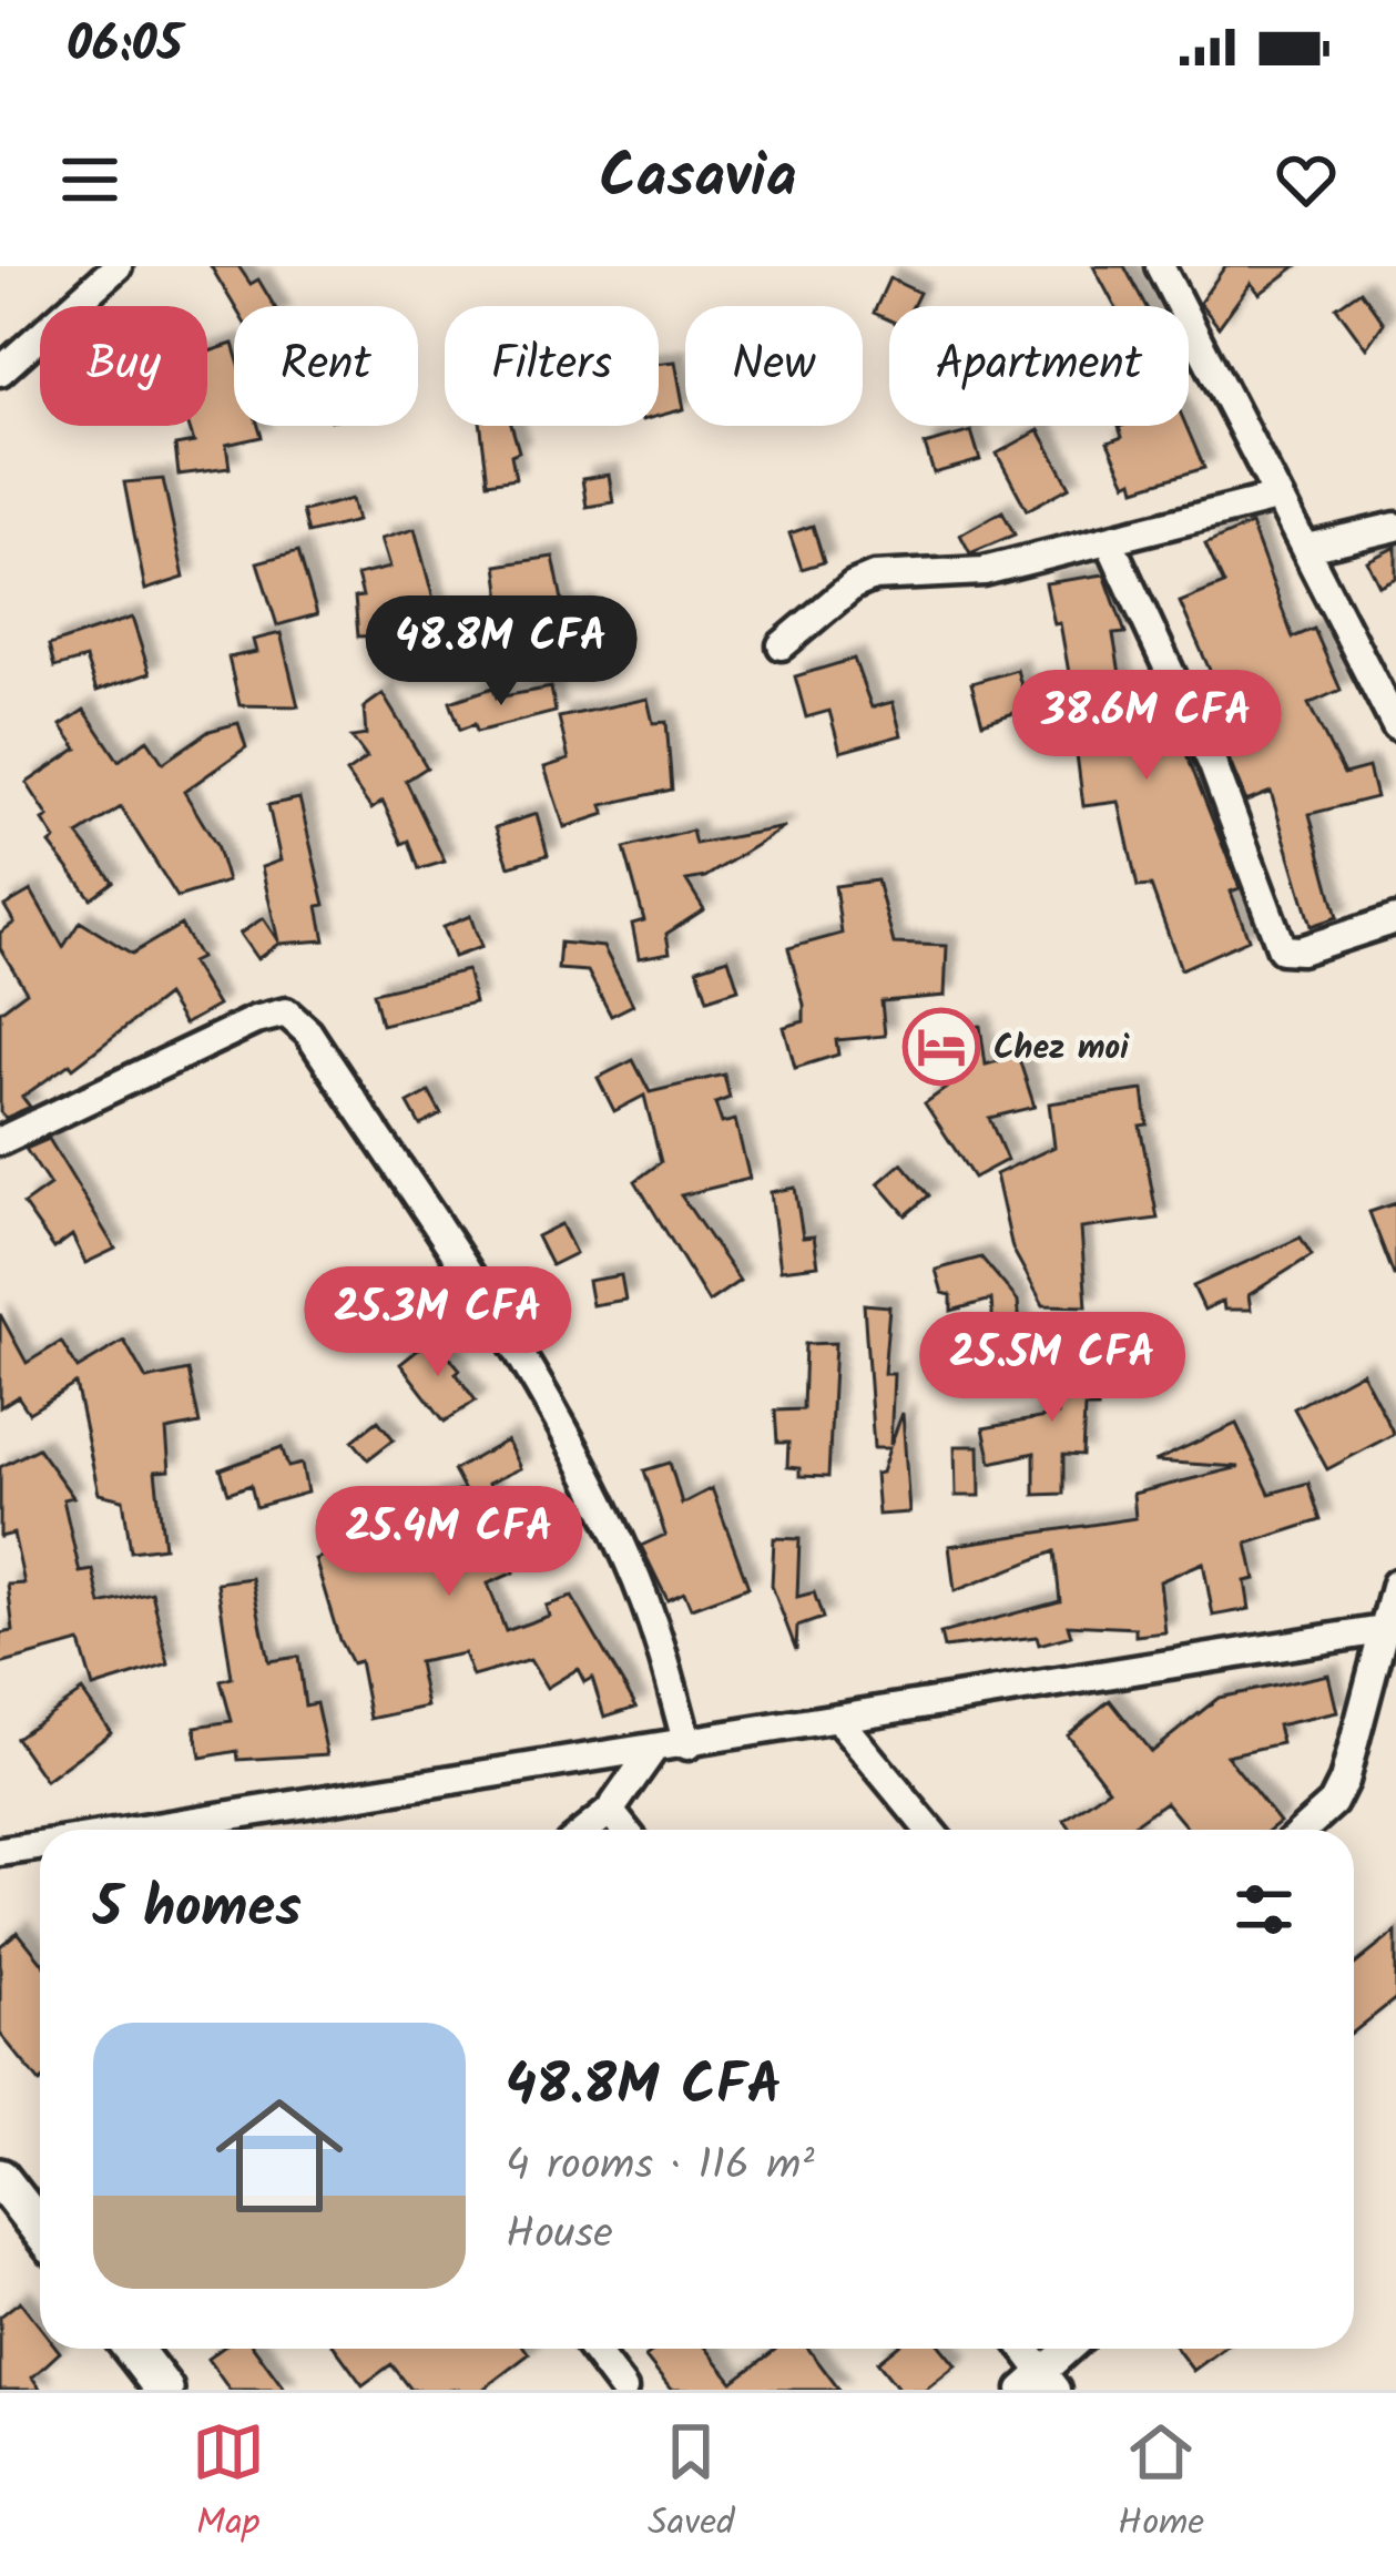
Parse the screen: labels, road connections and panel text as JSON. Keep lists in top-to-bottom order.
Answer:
{
  "places": {
    "hotel": ["Chez moi"]
  },
  "page": {
    "status": "06:05",
    "header": "Casavia",
    "chip": [
      "Buy",
      "Rent",
      "Filters",
      "New",
      "Apartment"
    ],
    "price": [
      "48.8M CFA",
      "38.6M CFA",
      "25.3M CFA",
      "25.5M CFA",
      "25.4M CFA"
    ],
    "heading": "5 homes",
    "list": [
      {
        "name": "48.8M CFA",
        "note": "4 rooms · 116 m² · House"
      }
    ],
    "tabs": ["Map", "Saved", "Home"]
  }
}
